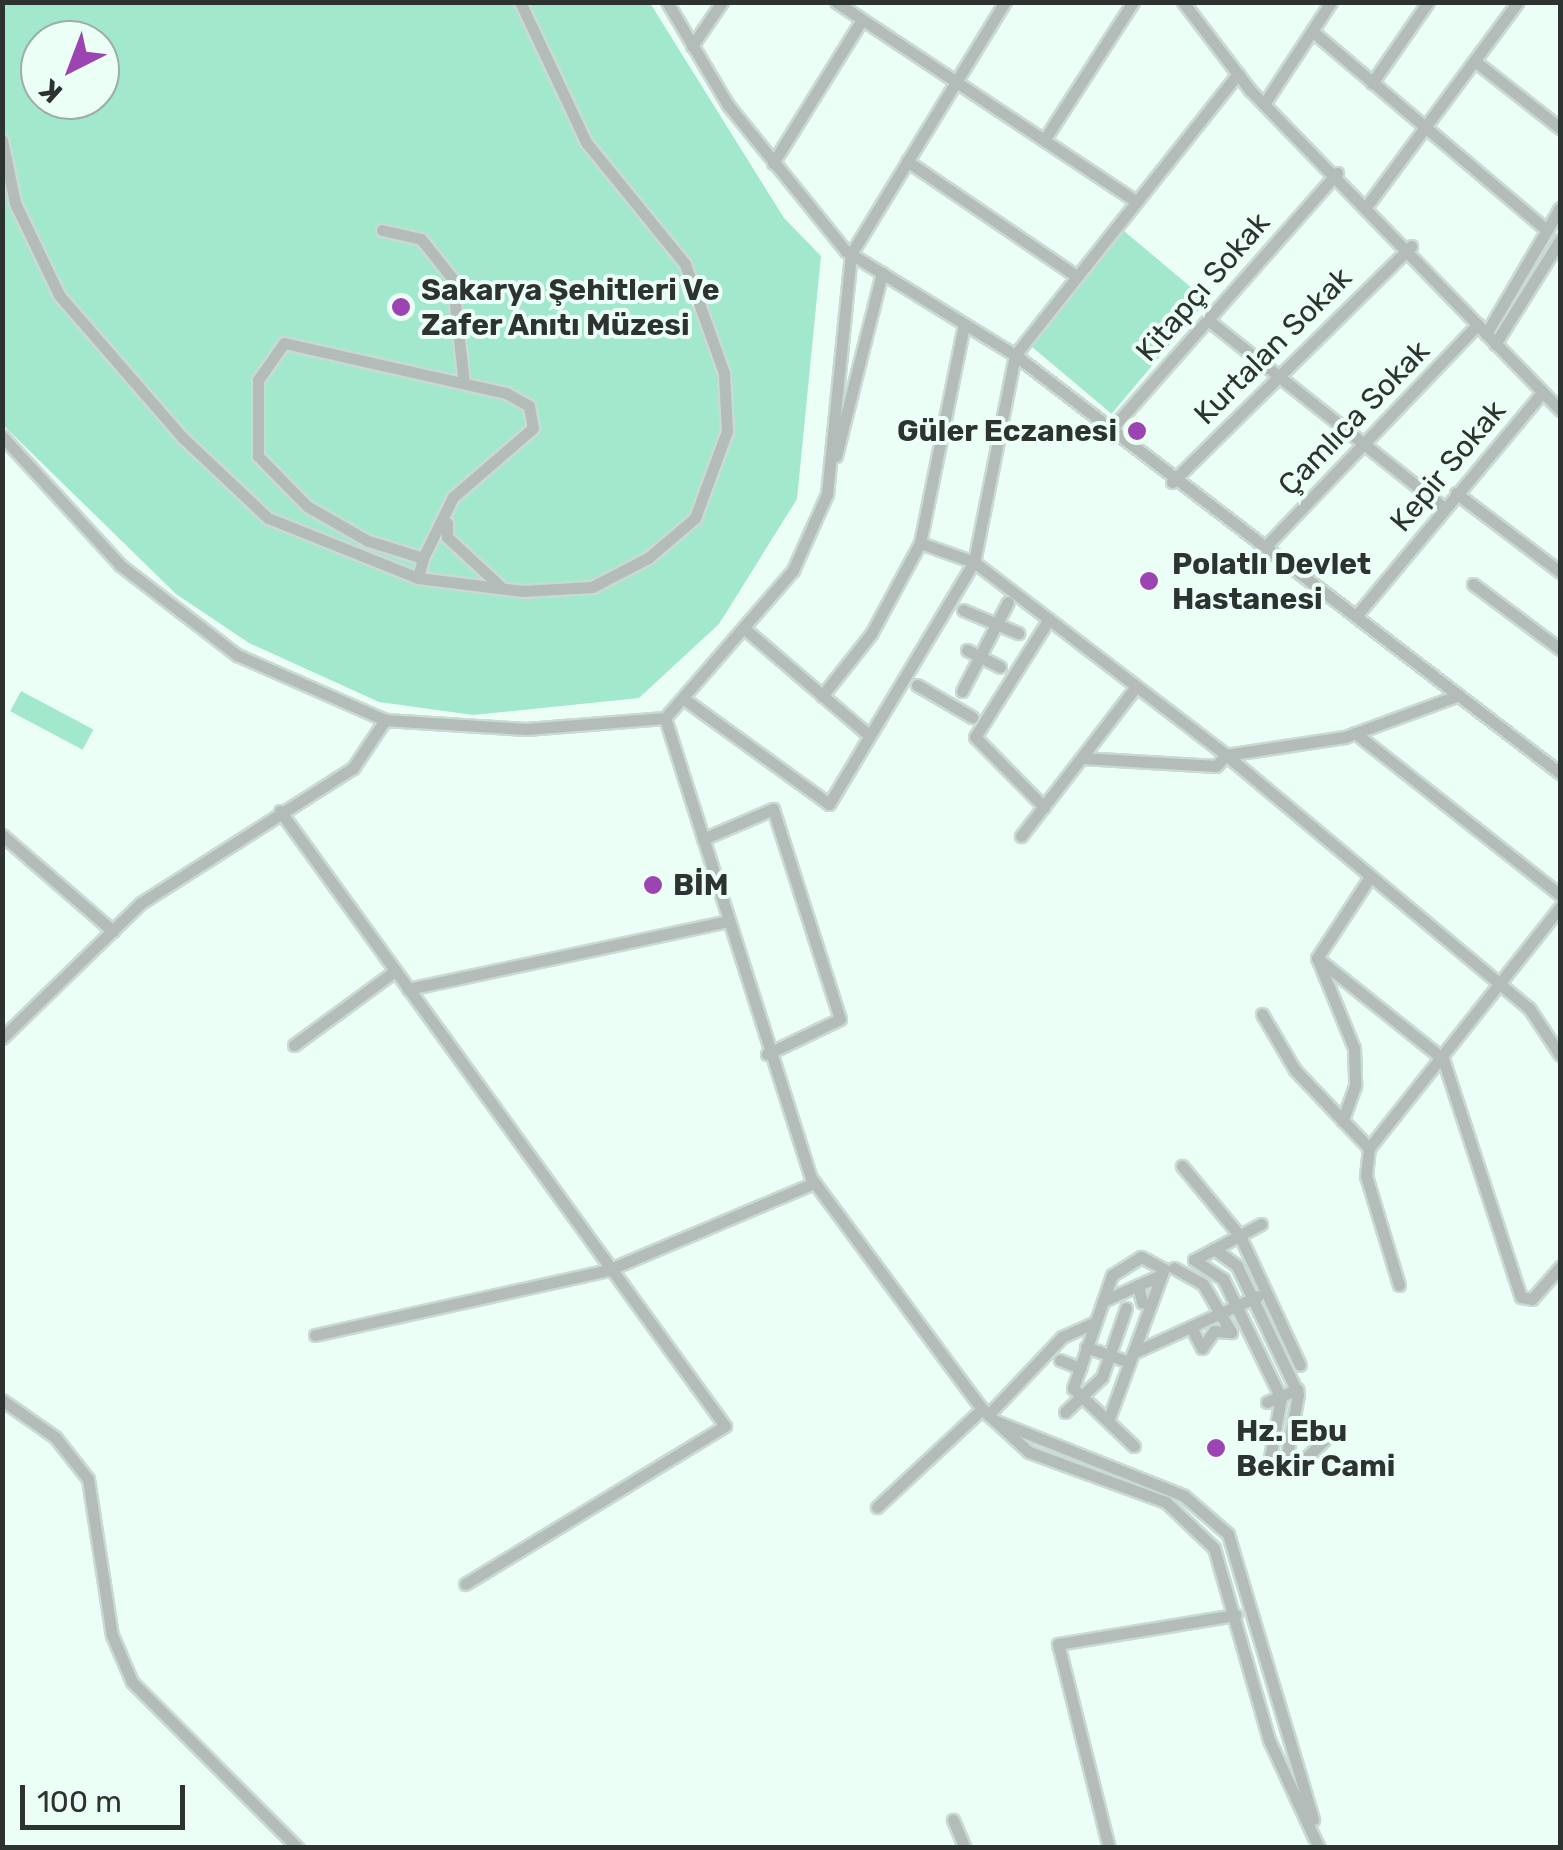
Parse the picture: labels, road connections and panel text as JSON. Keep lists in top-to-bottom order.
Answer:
{
  "streets": {
    "street": [
      "Kitapçı Sokak",
      "Kurtalan Sokak",
      "Çamlıca Sokak",
      "Kepir Sokak"
    ]
  },
  "places": [
    "Sakarya Şehitleri Ve Zafer Anıtı Müzesi",
    "Güler Eczanesi",
    "Polatlı Devlet Hastanesi",
    "BİM",
    "Hz. Ebu Bekir Cami"
  ],
  "scale_bar": "100 m",
  "north": "bottom left"
}
